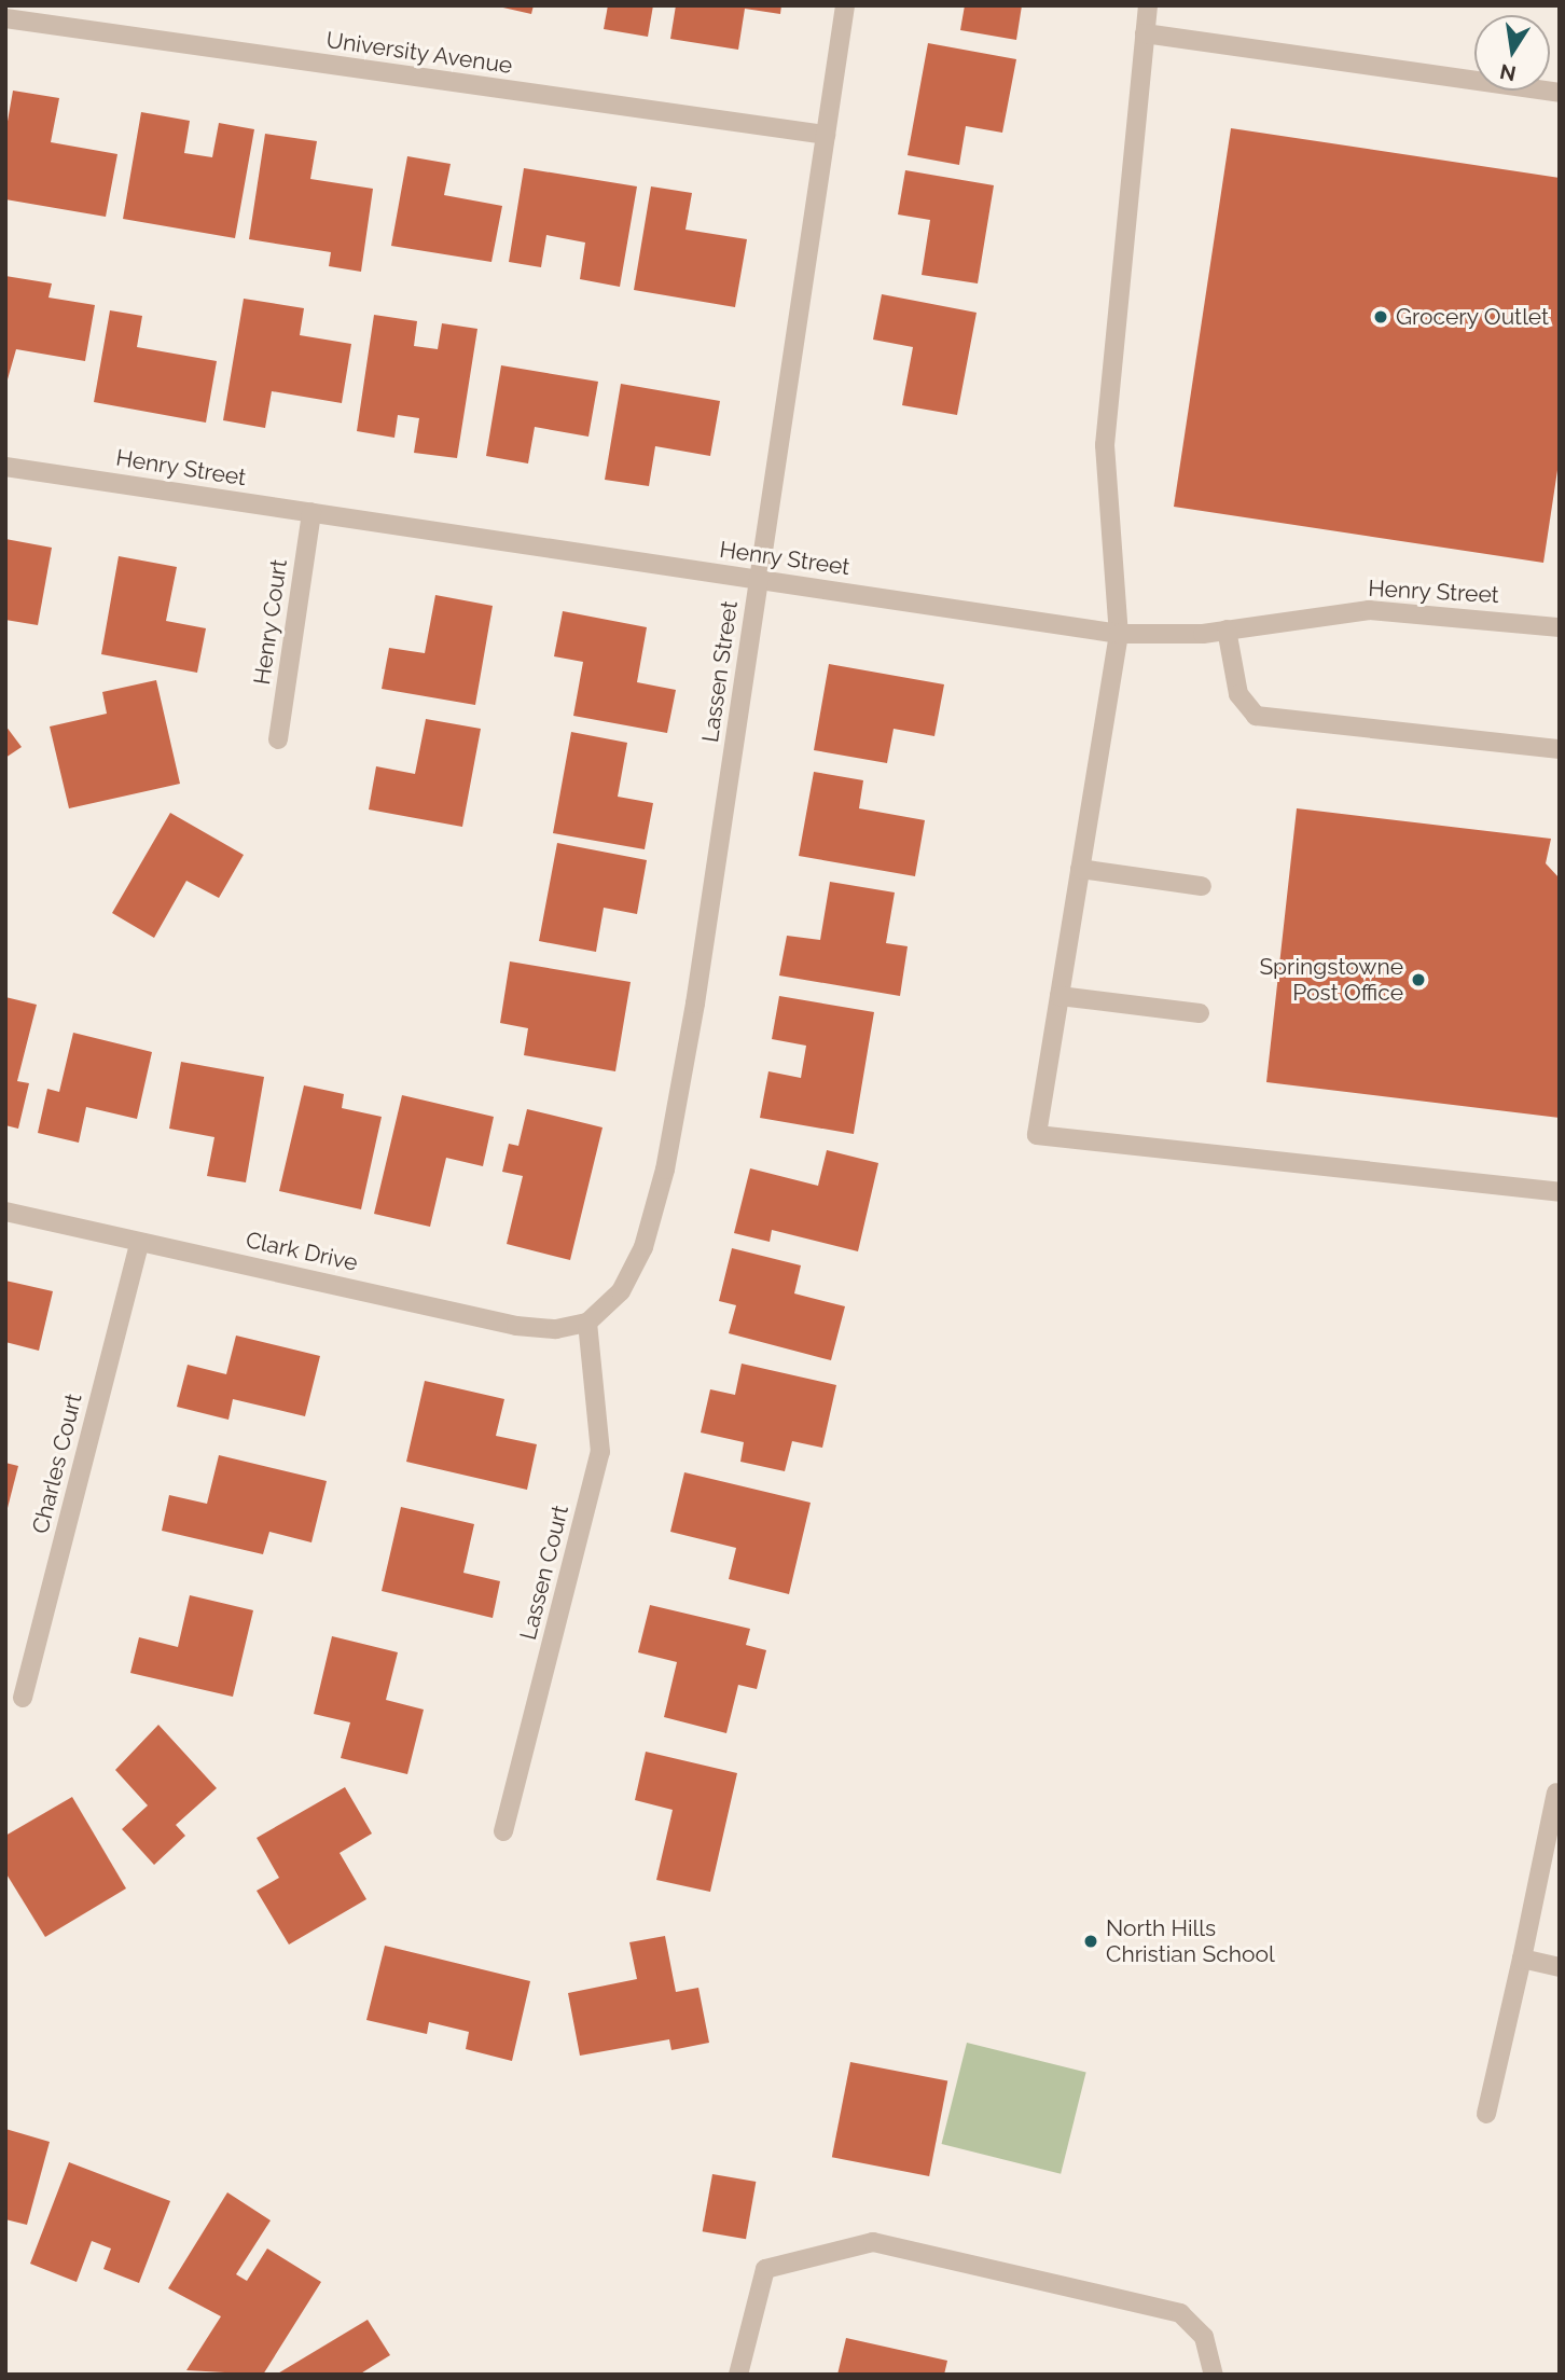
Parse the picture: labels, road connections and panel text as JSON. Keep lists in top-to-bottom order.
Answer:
{
  "streets": {
    "street": [
      "University Avenue",
      "Henry Street",
      "Henry Court",
      "Lassen Street",
      "Clark Drive",
      "Charles Court",
      "Lassen Court"
    ]
  },
  "crossings": [
    ["University Avenue", "Lassen Street"],
    ["Henry Street", "Henry Court"],
    ["Henry Street", "Lassen Street"],
    ["Lassen Street", "Clark Drive"],
    ["Lassen Street", "Lassen Court"],
    ["Clark Drive", "Charles Court"],
    ["Clark Drive", "Lassen Court"]
  ],
  "places": ["Grocery Outlet", "Springstowne Post Office", "North Hills Christian School"],
  "north": "bottom"
}
